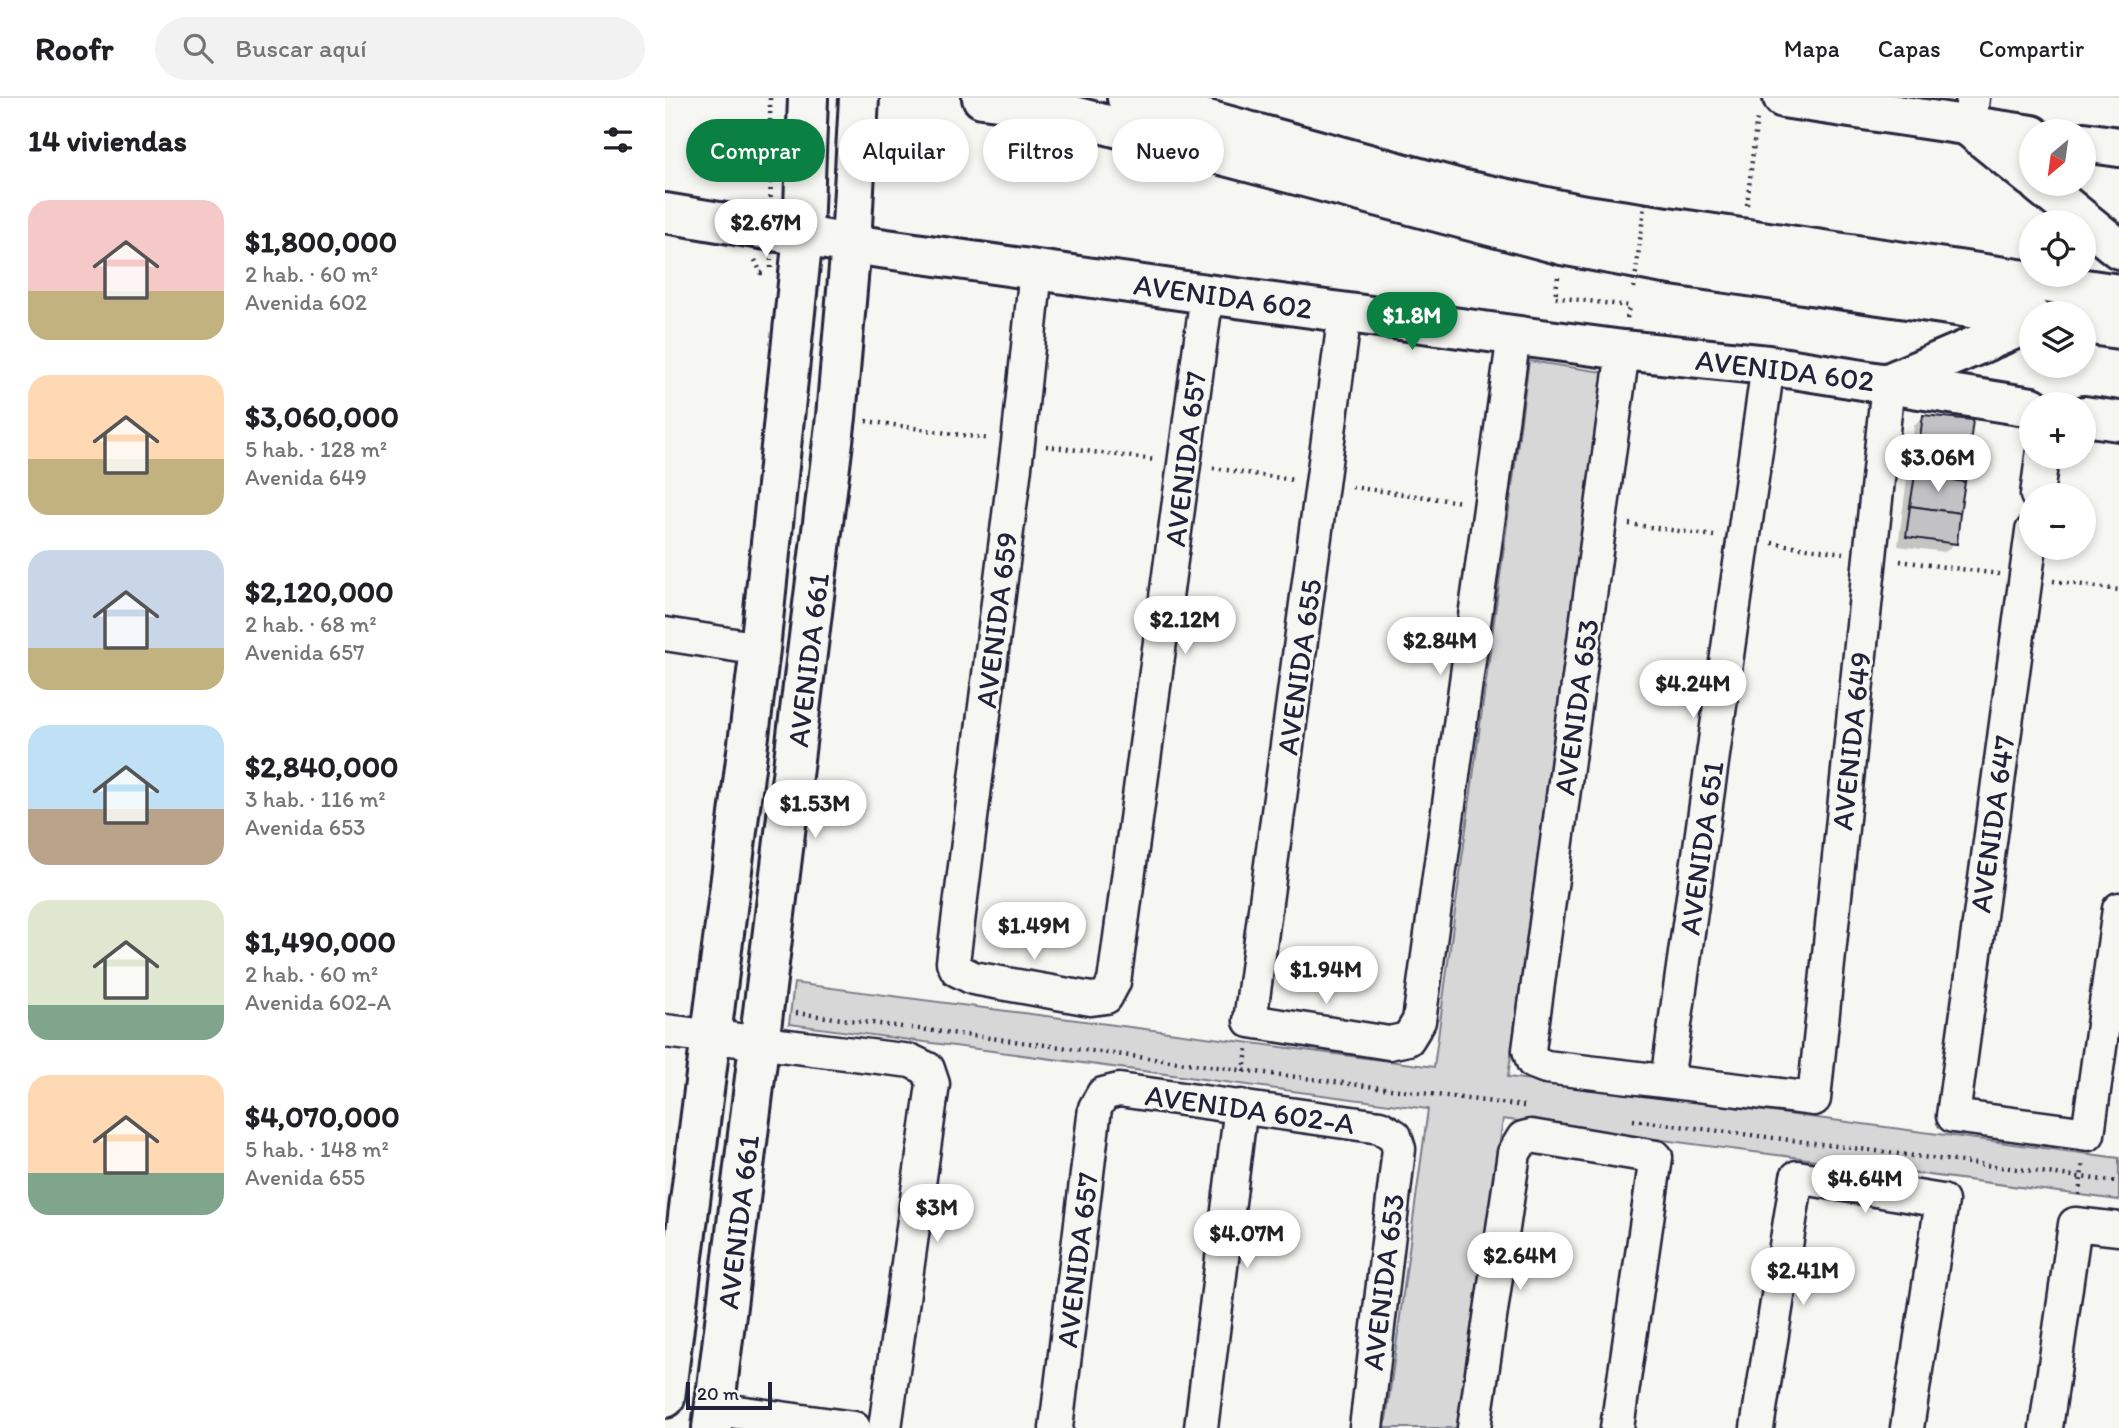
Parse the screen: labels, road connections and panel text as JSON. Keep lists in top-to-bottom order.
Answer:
{
  "streets": {
    "main road": ["AVENIDA 602", "AVENIDA 661"],
    "street": [
      "AVENIDA 657",
      "AVENIDA 659",
      "AVENIDA 655",
      "AVENIDA 653",
      "AVENIDA 649",
      "AVENIDA 647",
      "AVENIDA 651",
      "AVENIDA 602-A"
    ]
  },
  "crossings": [
    ["AVENIDA 602", "AVENIDA 657"],
    ["AVENIDA 602", "AVENIDA 659"],
    ["AVENIDA 602", "AVENIDA 661"],
    ["AVENIDA 602", "AVENIDA 655"],
    ["AVENIDA 602", "AVENIDA 653"],
    ["AVENIDA 602", "AVENIDA 649"],
    ["AVENIDA 602", "AVENIDA 651"],
    ["AVENIDA 657", "AVENIDA 659"],
    ["AVENIDA 657", "AVENIDA 602-A"],
    ["AVENIDA 653", "AVENIDA 649"],
    ["AVENIDA 653", "AVENIDA 651"],
    ["AVENIDA 653", "AVENIDA 602-A"],
    ["AVENIDA 649", "AVENIDA 651"]
  ],
  "scale_bar": "20 m",
  "north": "bottom left",
  "page": {
    "header": "Roofr",
    "search": "Buscar aquí",
    "nav": ["Mapa", "Capas", "Compartir"],
    "heading": "14 viviendas",
    "map_buttons": ["+", "−"],
    "chip": [
      "Comprar",
      "Alquilar",
      "Filtros",
      "Nuevo"
    ],
    "list": [
      {
        "name": "$1,800,000",
        "note": "2 hab. · 60 m² · Avenida 602"
      },
      {
        "name": "$3,060,000",
        "note": "5 hab. · 128 m² · Avenida 649"
      },
      {
        "name": "$2,120,000",
        "note": "2 hab. · 68 m² · Avenida 657"
      },
      {
        "name": "$2,840,000",
        "note": "3 hab. · 116 m² · Avenida 653"
      },
      {
        "name": "$1,490,000",
        "note": "2 hab. · 60 m² · Avenida 602-A"
      },
      {
        "name": "$4,070,000",
        "note": "5 hab. · 148 m² · Avenida 655"
      }
    ],
    "price": [
      "$2.67M",
      "$1.8M",
      "$3.06M",
      "$2.12M",
      "$2.84M",
      "$4.24M",
      "$1.53M",
      "$1.49M",
      "$1.94M",
      "$4.64M",
      "$3M",
      "$4.07M",
      "$2.64M",
      "$2.41M"
    ],
    "scale": "20 m"
  }
}
